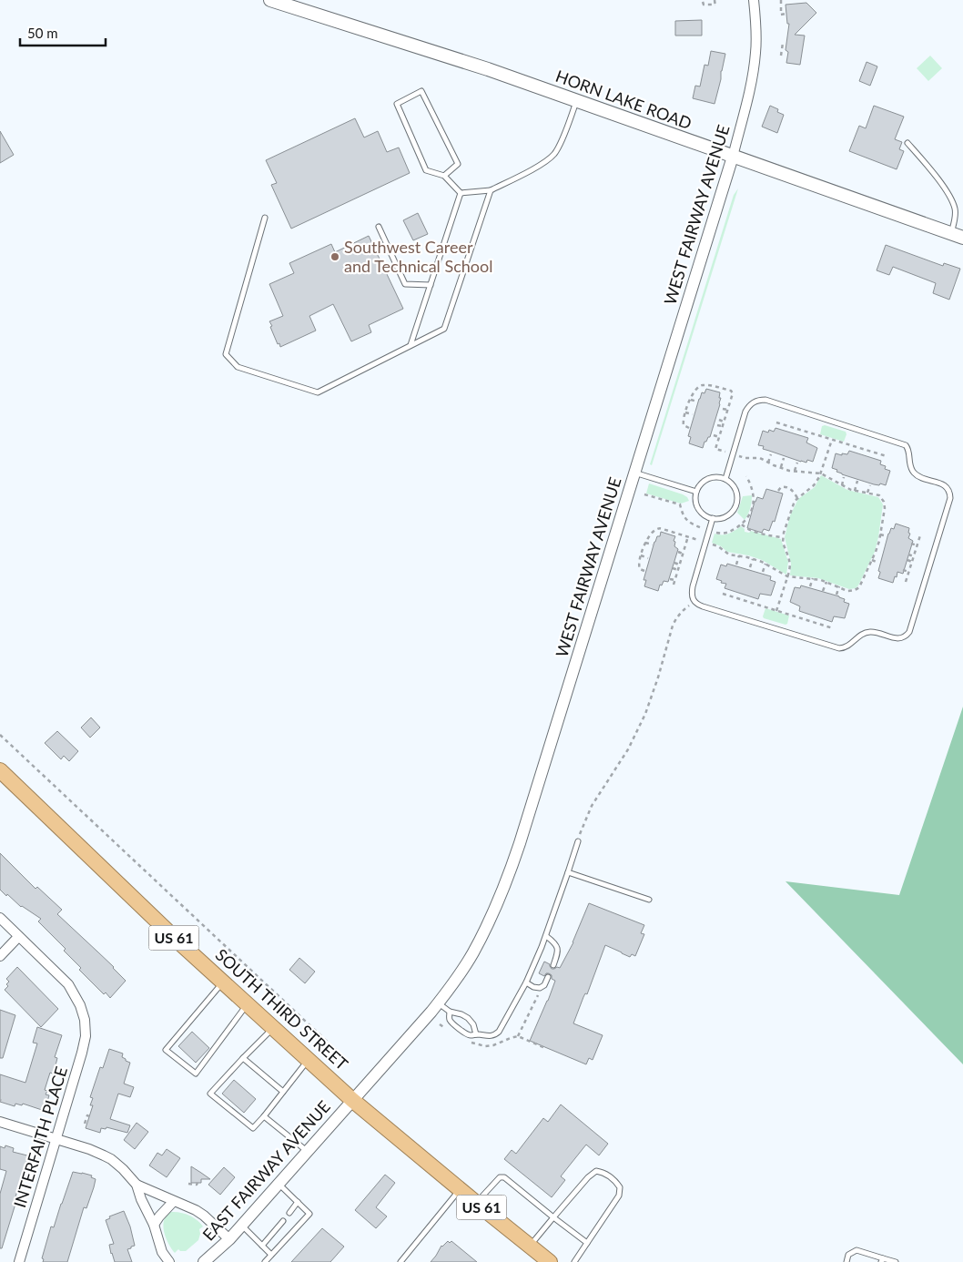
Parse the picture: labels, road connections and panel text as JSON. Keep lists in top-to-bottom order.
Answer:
{
  "streets": {
    "highway": ["US 61", "SOUTH THIRD STREET"],
    "main road": ["HORN LAKE ROAD"],
    "street": ["WEST FAIRWAY AVENUE", "INTERFAITH PLACE", "EAST FAIRWAY AVENUE"]
  },
  "crossings": [
    ["HORN LAKE ROAD", "WEST FAIRWAY AVENUE"],
    ["WEST FAIRWAY AVENUE", "SOUTH THIRD STREET"],
    ["WEST FAIRWAY AVENUE", "EAST FAIRWAY AVENUE"],
    ["SOUTH THIRD STREET", "EAST FAIRWAY AVENUE"]
  ],
  "places": ["Southwest Career and Technical School"],
  "scale_bar": "50 m"
}
